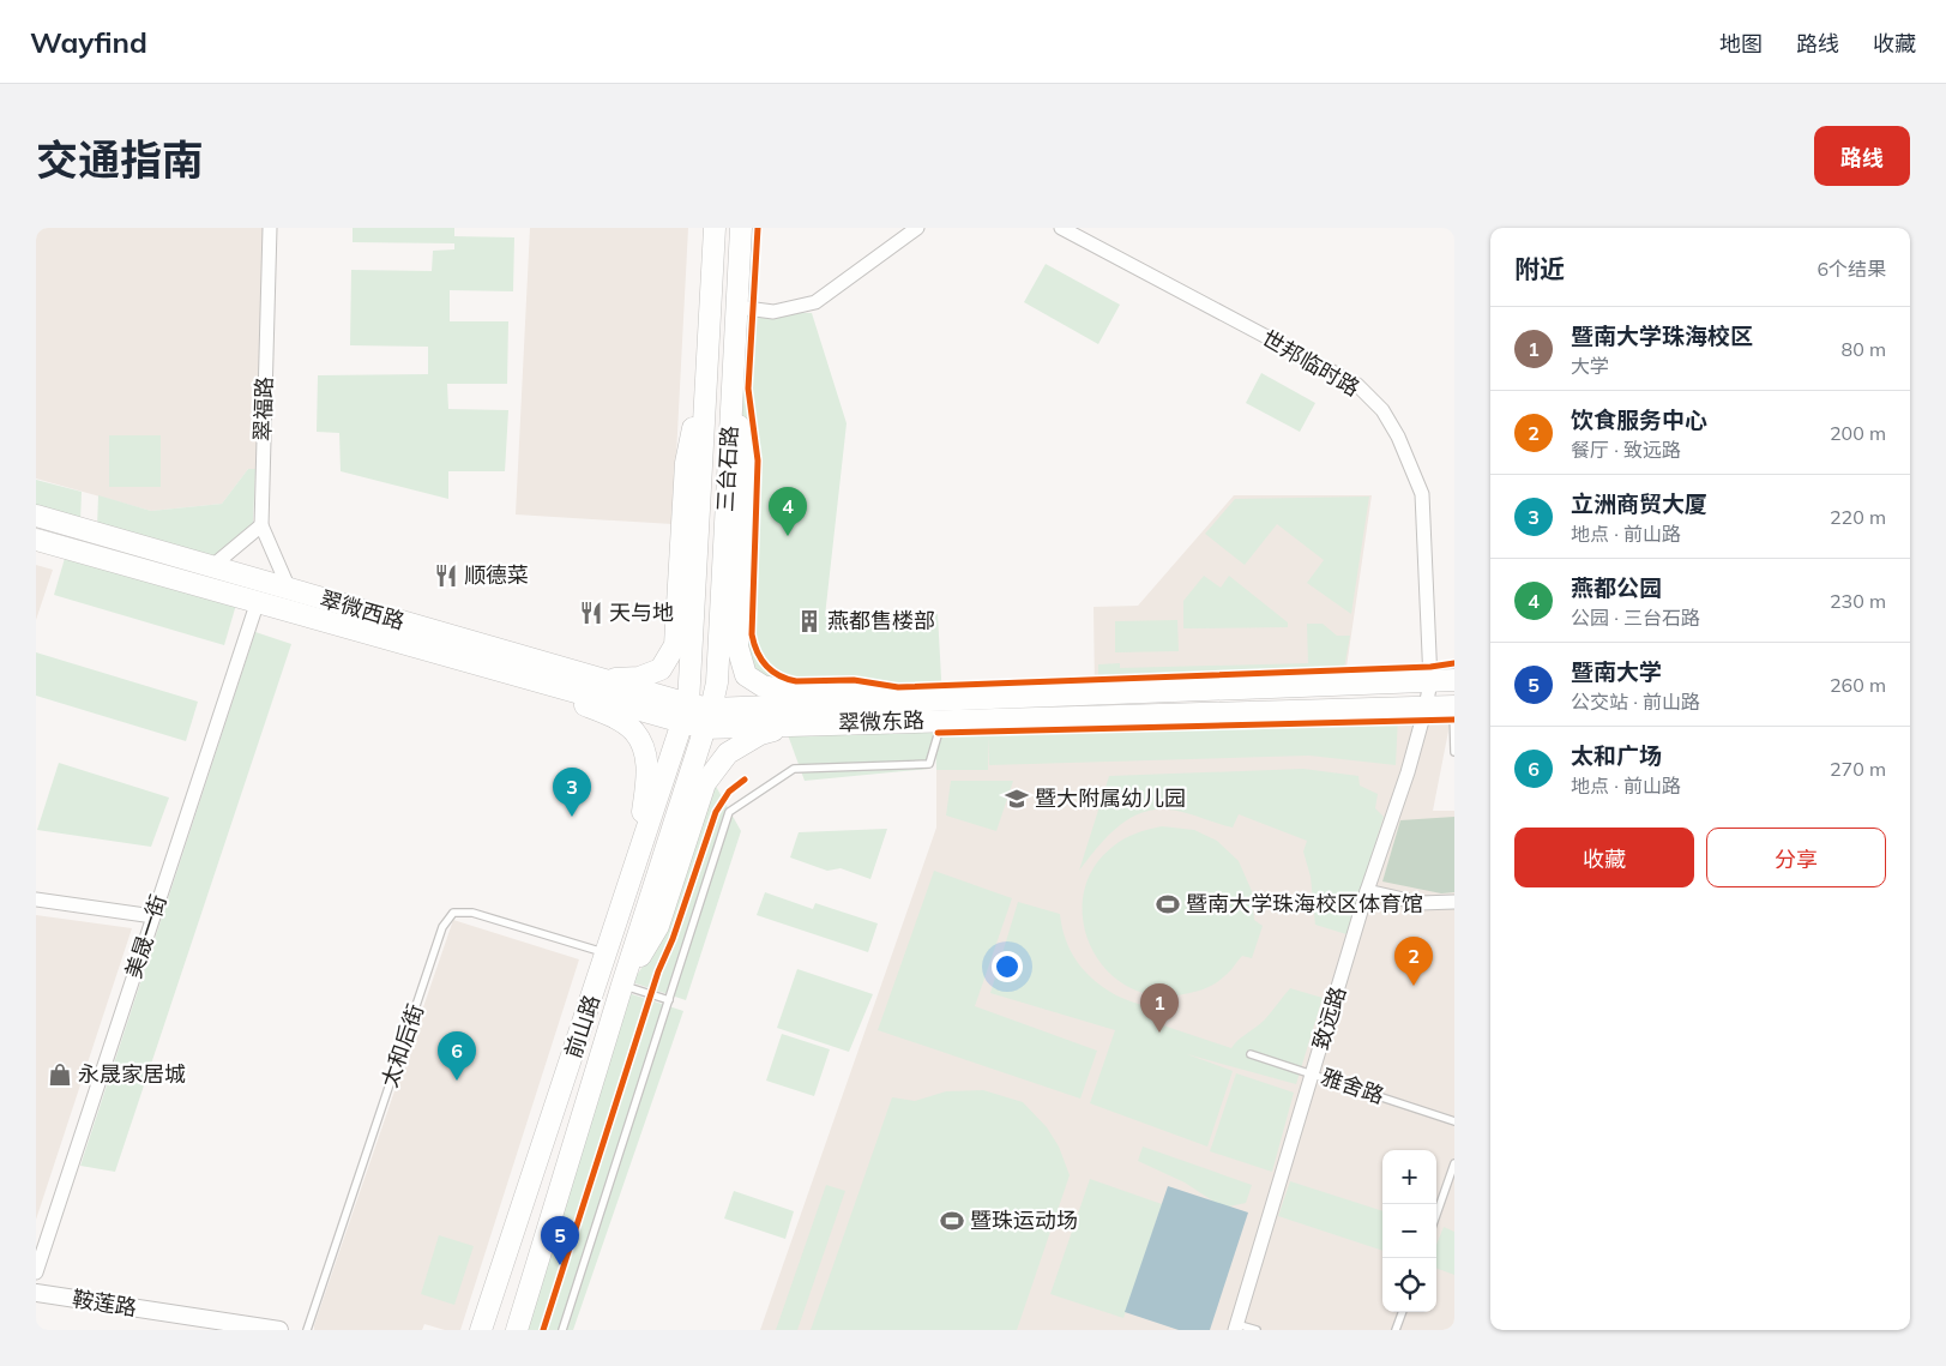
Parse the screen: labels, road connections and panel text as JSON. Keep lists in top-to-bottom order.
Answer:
{
  "streets": {
    "main road": [
      "三台石路",
      "翠微西路",
      "翠微东路",
      "前山路"
    ],
    "street": [
      "世邦临时路",
      "翠福路",
      "美晟一街",
      "致远路",
      "鞍莲路"
    ],
    "lane": ["太和后街", "雅舍路"]
  },
  "crossings": [
    ["世邦临时路", "翠微东路"],
    ["世邦临时路", "致远路"],
    ["三台石路", "翠微西路"],
    ["三台石路", "翠微东路"],
    ["三台石路", "前山路"],
    ["翠微西路", "翠微东路"],
    ["翠微西路", "美晟一街"],
    ["翠微西路", "前山路"],
    ["翠微东路", "致远路"],
    ["翠微东路", "前山路"],
    ["致远路", "雅舍路"],
    ["前山路", "太和后街"]
  ],
  "places": {
    "restaurant": ["顺德菜", "天与地"],
    "building": ["燕都售楼部"],
    "school or university": ["暨大附属幼儿园"],
    "sports": ["暨南大学珠海校区体育馆", "暨珠运动场"],
    "shop": ["永晟家居城"]
  },
  "page": {
    "header": "Wayfind",
    "nav": ["地图", "路线", "收藏"],
    "title": "交通指南",
    "buttons": [
      "路线",
      ["收藏", "分享"]
    ],
    "heading": ["附近", "6个结果"],
    "list": [
      {
        "mark": "1",
        "name": "暨南大学珠海校区",
        "note": "大学",
        "value": "80 m"
      },
      {
        "mark": "2",
        "name": "饮食服务中心",
        "note": "餐厅 · 致远路",
        "value": "200 m"
      },
      {
        "mark": "3",
        "name": "立洲商贸大厦",
        "note": "地点 · 前山路",
        "value": "220 m"
      },
      {
        "mark": "4",
        "name": "燕都公园",
        "note": "公园 · 三台石路",
        "value": "230 m"
      },
      {
        "mark": "5",
        "name": "暨南大学",
        "note": "公交站 · 前山路",
        "value": "260 m"
      },
      {
        "mark": "6",
        "name": "太和广场",
        "note": "地点 · 前山路",
        "value": "270 m"
      }
    ],
    "pins": [
      "4",
      "3",
      "2",
      "1",
      "6",
      "5"
    ],
    "map_buttons": ["+", "−"]
  }
}
